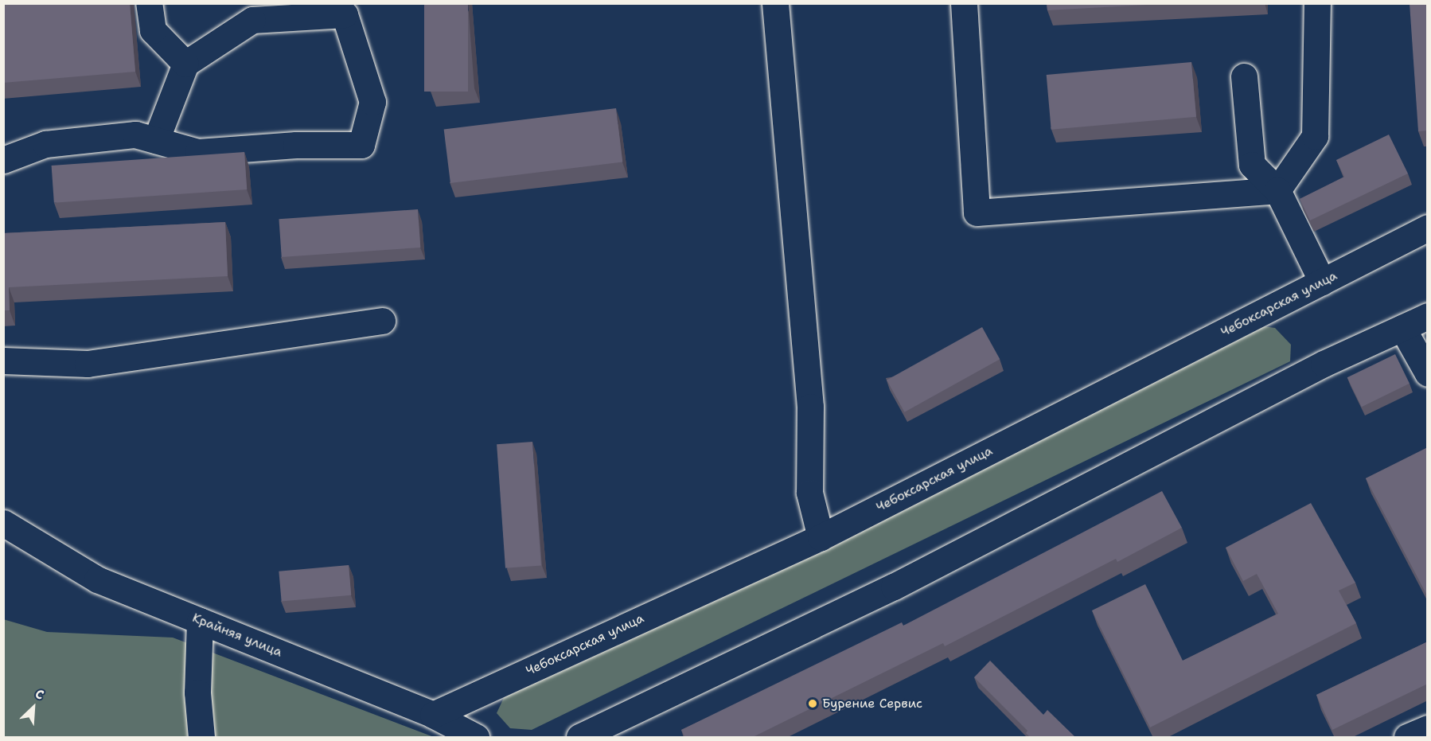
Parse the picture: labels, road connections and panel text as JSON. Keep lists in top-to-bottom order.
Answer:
{
  "streets": {
    "street": ["Чебоксарская улица", "Крайняя улица"]
  },
  "crossings": [
    ["Чебоксарская улица", "Крайняя улица"]
  ],
  "places": ["Бурение Сервис"],
  "north": "top right"
}
